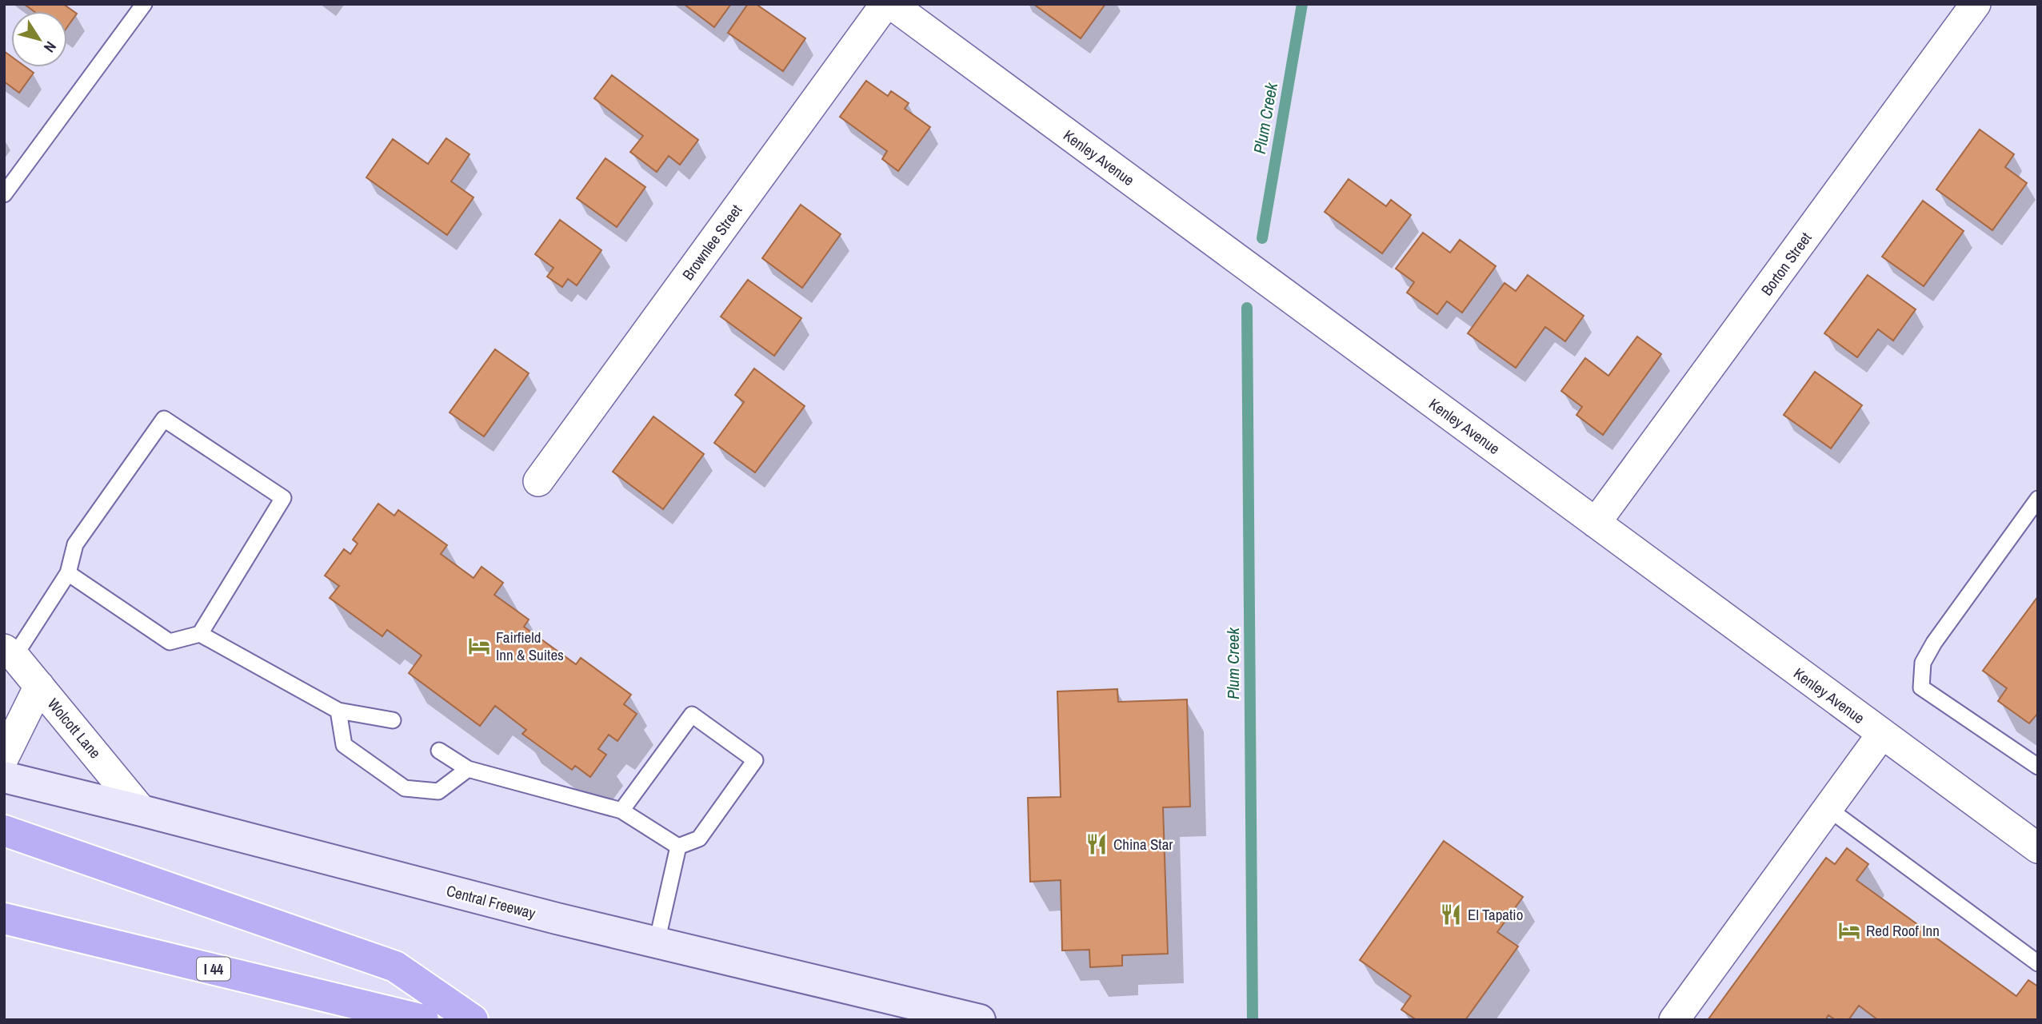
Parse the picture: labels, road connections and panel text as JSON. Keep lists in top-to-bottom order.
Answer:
{
  "streets": {
    "highway": ["I 44"],
    "main road": ["Central Freeway"],
    "street": [
      "Kenley Avenue",
      "Brownlee Street",
      "Borton Street",
      "Wolcott Lane"
    ]
  },
  "crossings": [
    ["Kenley Avenue", "Borton Street"],
    ["Wolcott Lane", "Central Freeway"]
  ],
  "water": ["Plum Creek"],
  "places": {
    "hotel": ["Fairfield Inn & Suites", "Red Roof Inn"],
    "restaurant": ["China Star", "El Tapatio"]
  },
  "north": "bottom right"
}
